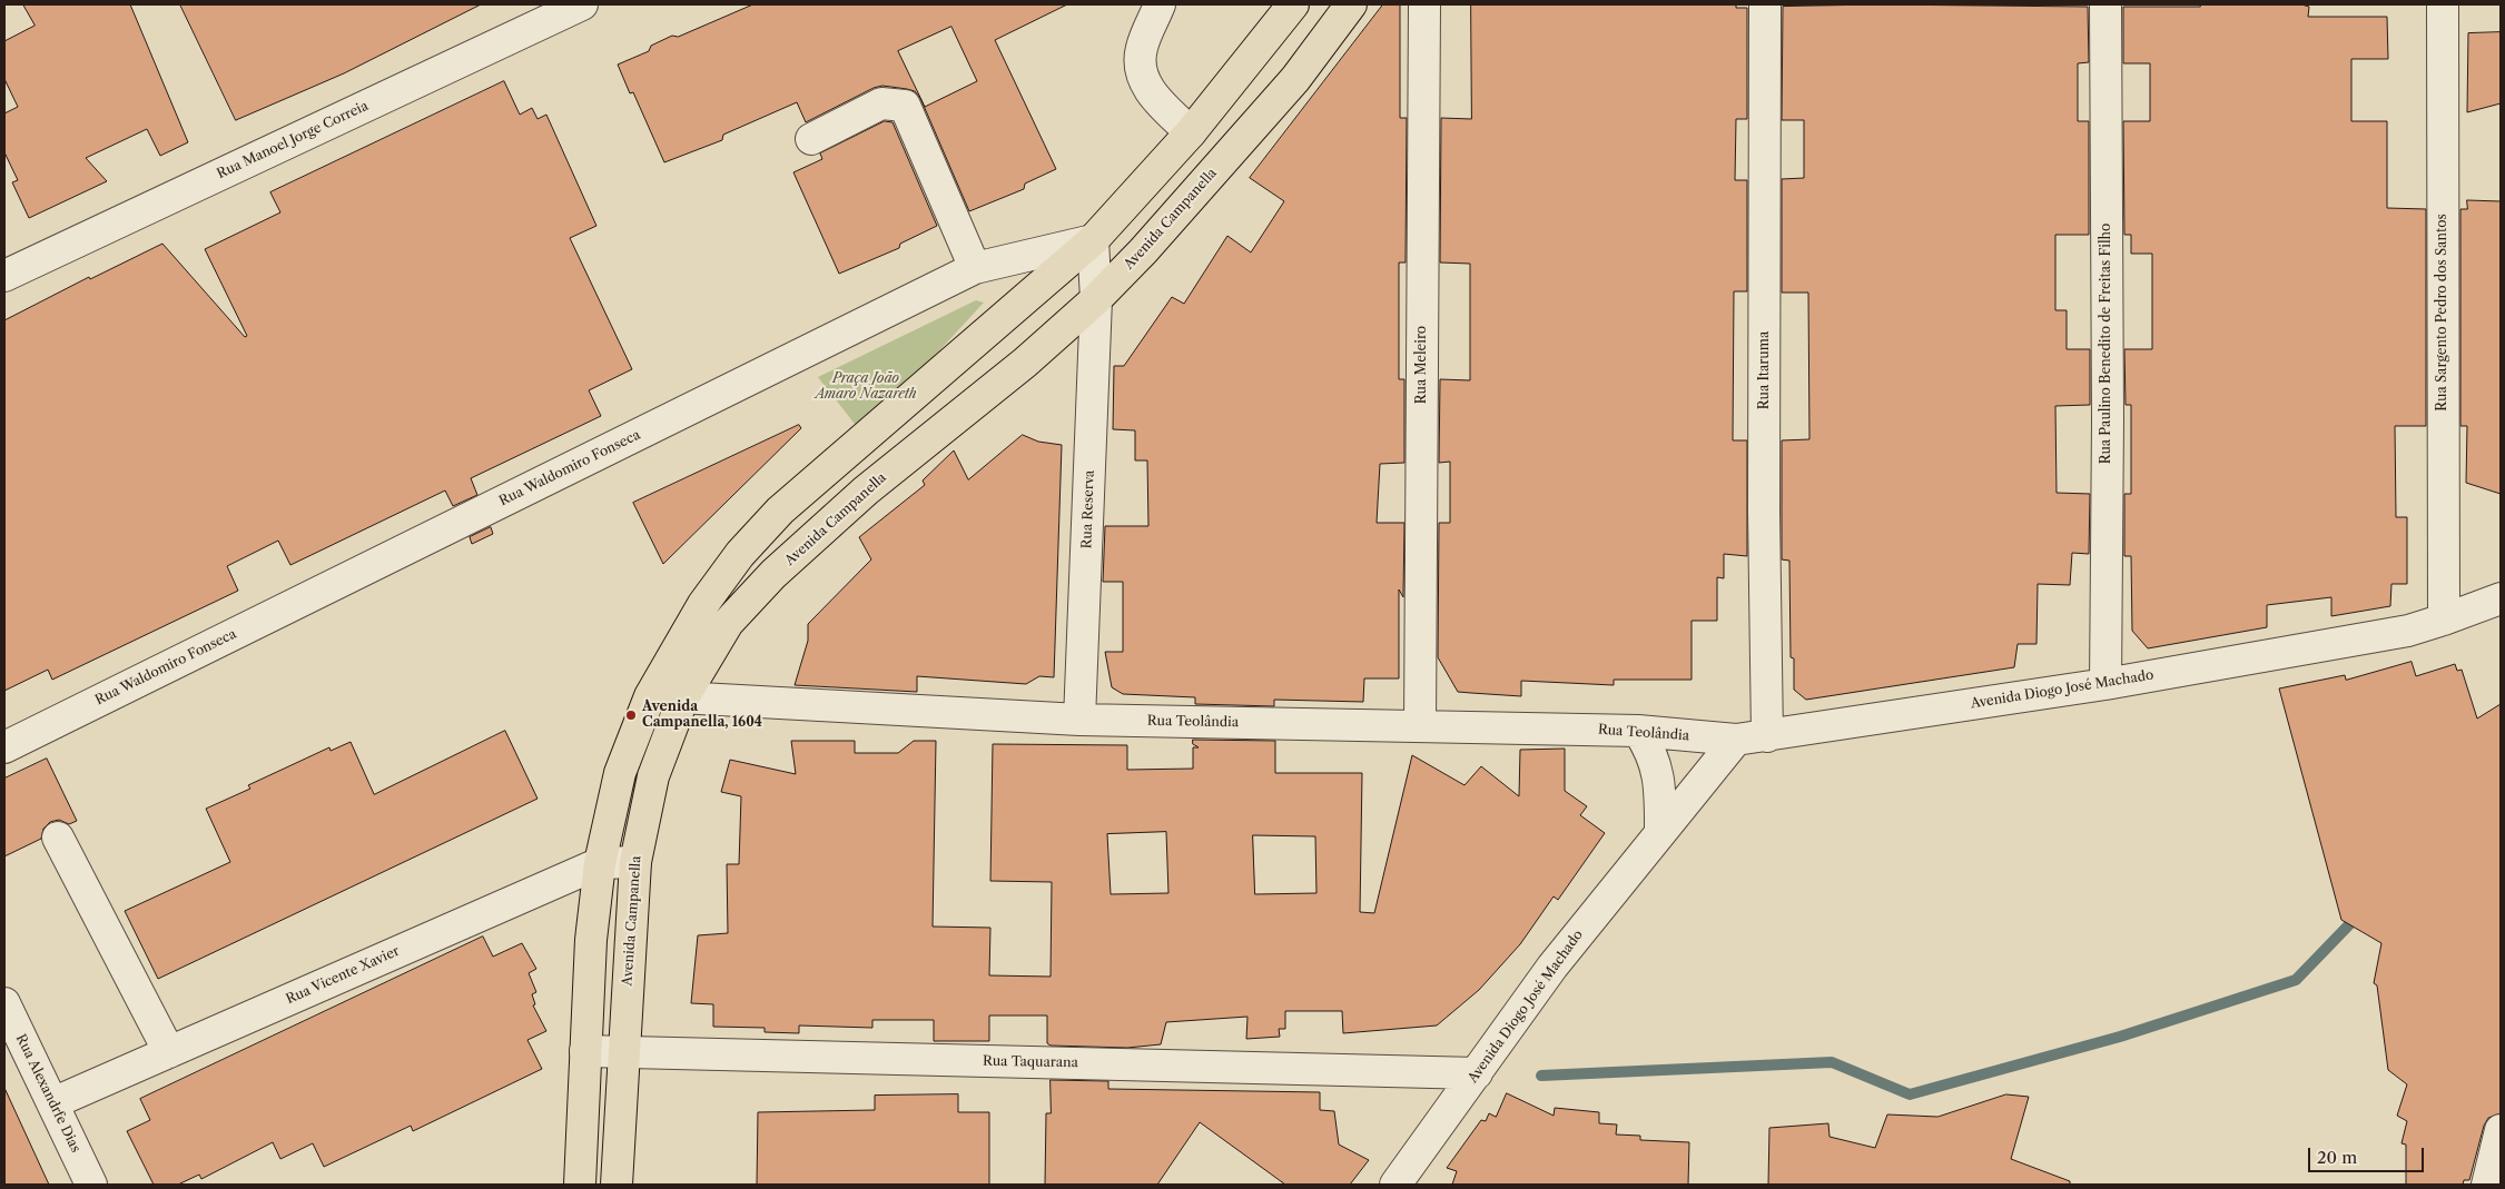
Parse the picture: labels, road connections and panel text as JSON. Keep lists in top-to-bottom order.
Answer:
{
  "streets": {
    "main road": ["Avenida Campanella"],
    "street": [
      "Rua Manoel Jorge Correia",
      "Rua Sargento Pedro dos Santos",
      "Rua Paulino Benedito de Freitas Filho",
      "Rua Meleiro",
      "Rua Itaruma",
      "Rua Waldomiro Fonseca",
      "Rua Reserva",
      "Avenida Diogo José Machado",
      "Rua Teolândia",
      "Rua Vicente Xavier",
      "Rua Taquarana",
      "Rua Alexandrfe Dias"
    ]
  },
  "crossings": [
    ["Avenida Campanella", "Rua Reserva"],
    ["Avenida Campanella", "Rua Teolândia"],
    ["Avenida Campanella", "Rua Vicente Xavier"],
    ["Avenida Campanella", "Rua Taquarana"],
    ["Rua Sargento Pedro dos Santos", "Avenida Diogo José Machado"],
    ["Rua Paulino Benedito de Freitas Filho", "Avenida Diogo José Machado"],
    ["Rua Meleiro", "Rua Teolândia"],
    ["Rua Itaruma", "Avenida Diogo José Machado"],
    ["Rua Reserva", "Rua Teolândia"],
    ["Avenida Diogo José Machado", "Rua Teolândia"],
    ["Avenida Diogo José Machado", "Rua Taquarana"],
    ["Rua Vicente Xavier", "Rua Alexandrfe Dias"]
  ],
  "parks": ["Praça João Amaro Nazareth"],
  "places": ["Avenida Campanella, 1604"],
  "scale_bar": "20 m"
}
